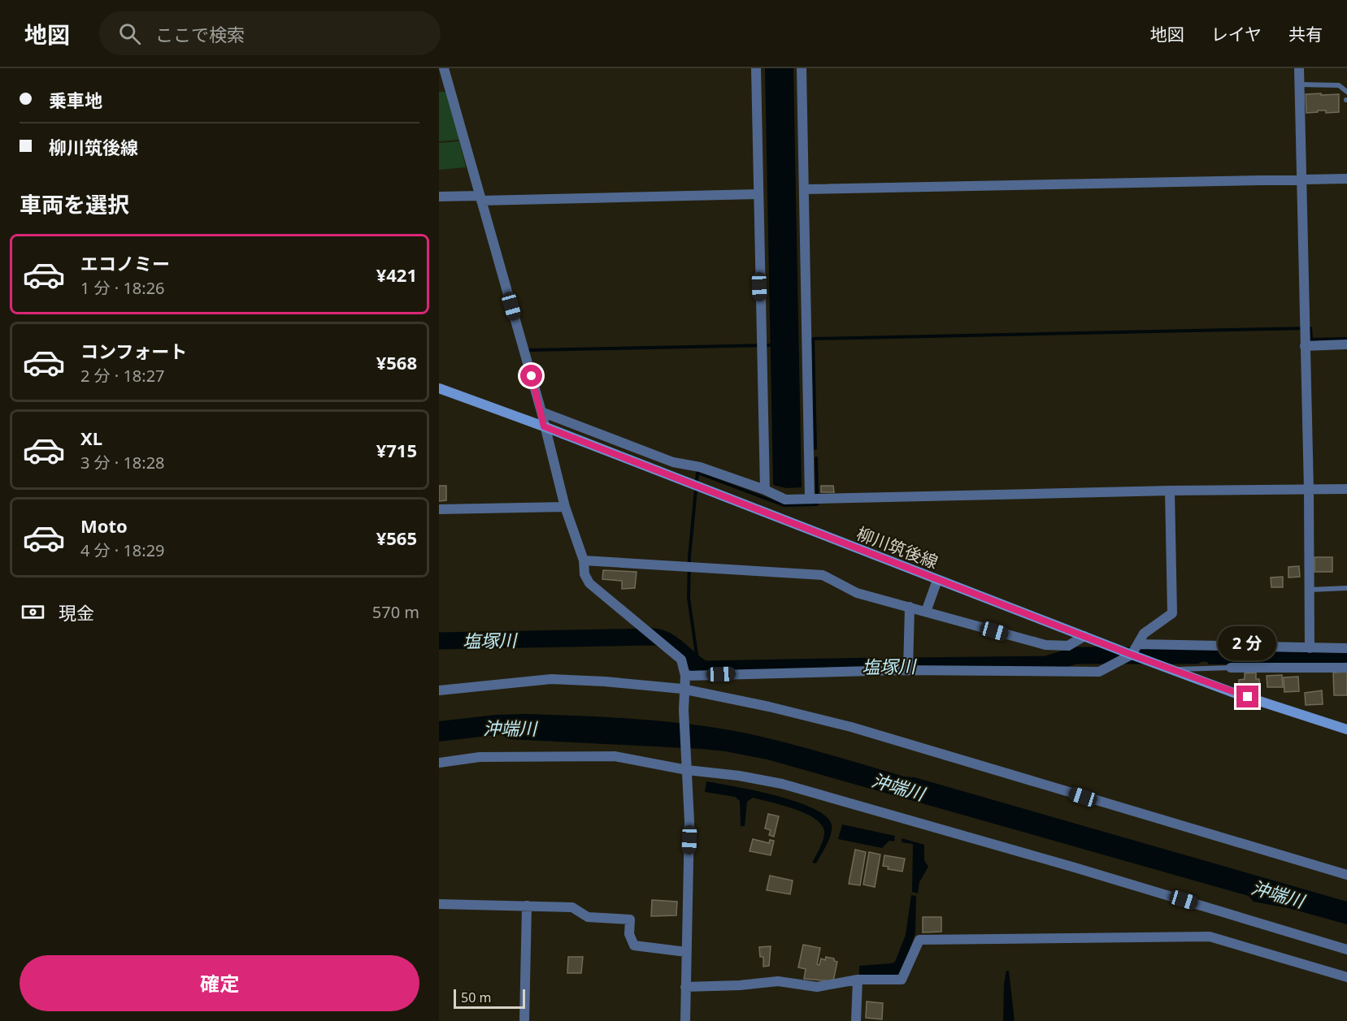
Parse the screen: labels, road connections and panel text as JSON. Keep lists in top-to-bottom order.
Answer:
{
  "streets": {
    "main road": ["柳川筑後線"]
  },
  "water": ["塩塚川", "沖端川"],
  "scale_bar": "50 m",
  "page": {
    "header": "地図",
    "search": "ここで検索",
    "nav": ["地図", "レイヤ", "共有"],
    "banner": ["乗車地", "柳川筑後線"],
    "heading": "車両を選択",
    "list": [
      {
        "name": "エコノミー",
        "note": "1 分 · 18:26",
        "value": "¥421"
      },
      {
        "name": "コンフォート",
        "note": "2 分 · 18:27",
        "value": "¥568"
      },
      {
        "name": "XL",
        "note": "3 分 · 18:28",
        "value": "¥715"
      },
      {
        "name": "Moto",
        "note": "4 分 · 18:29",
        "value": "¥565"
      }
    ],
    "pay": ["現金", "570 m"],
    "bubble": "2 分",
    "buttons": "確定",
    "scale": "50 m"
  }
}
